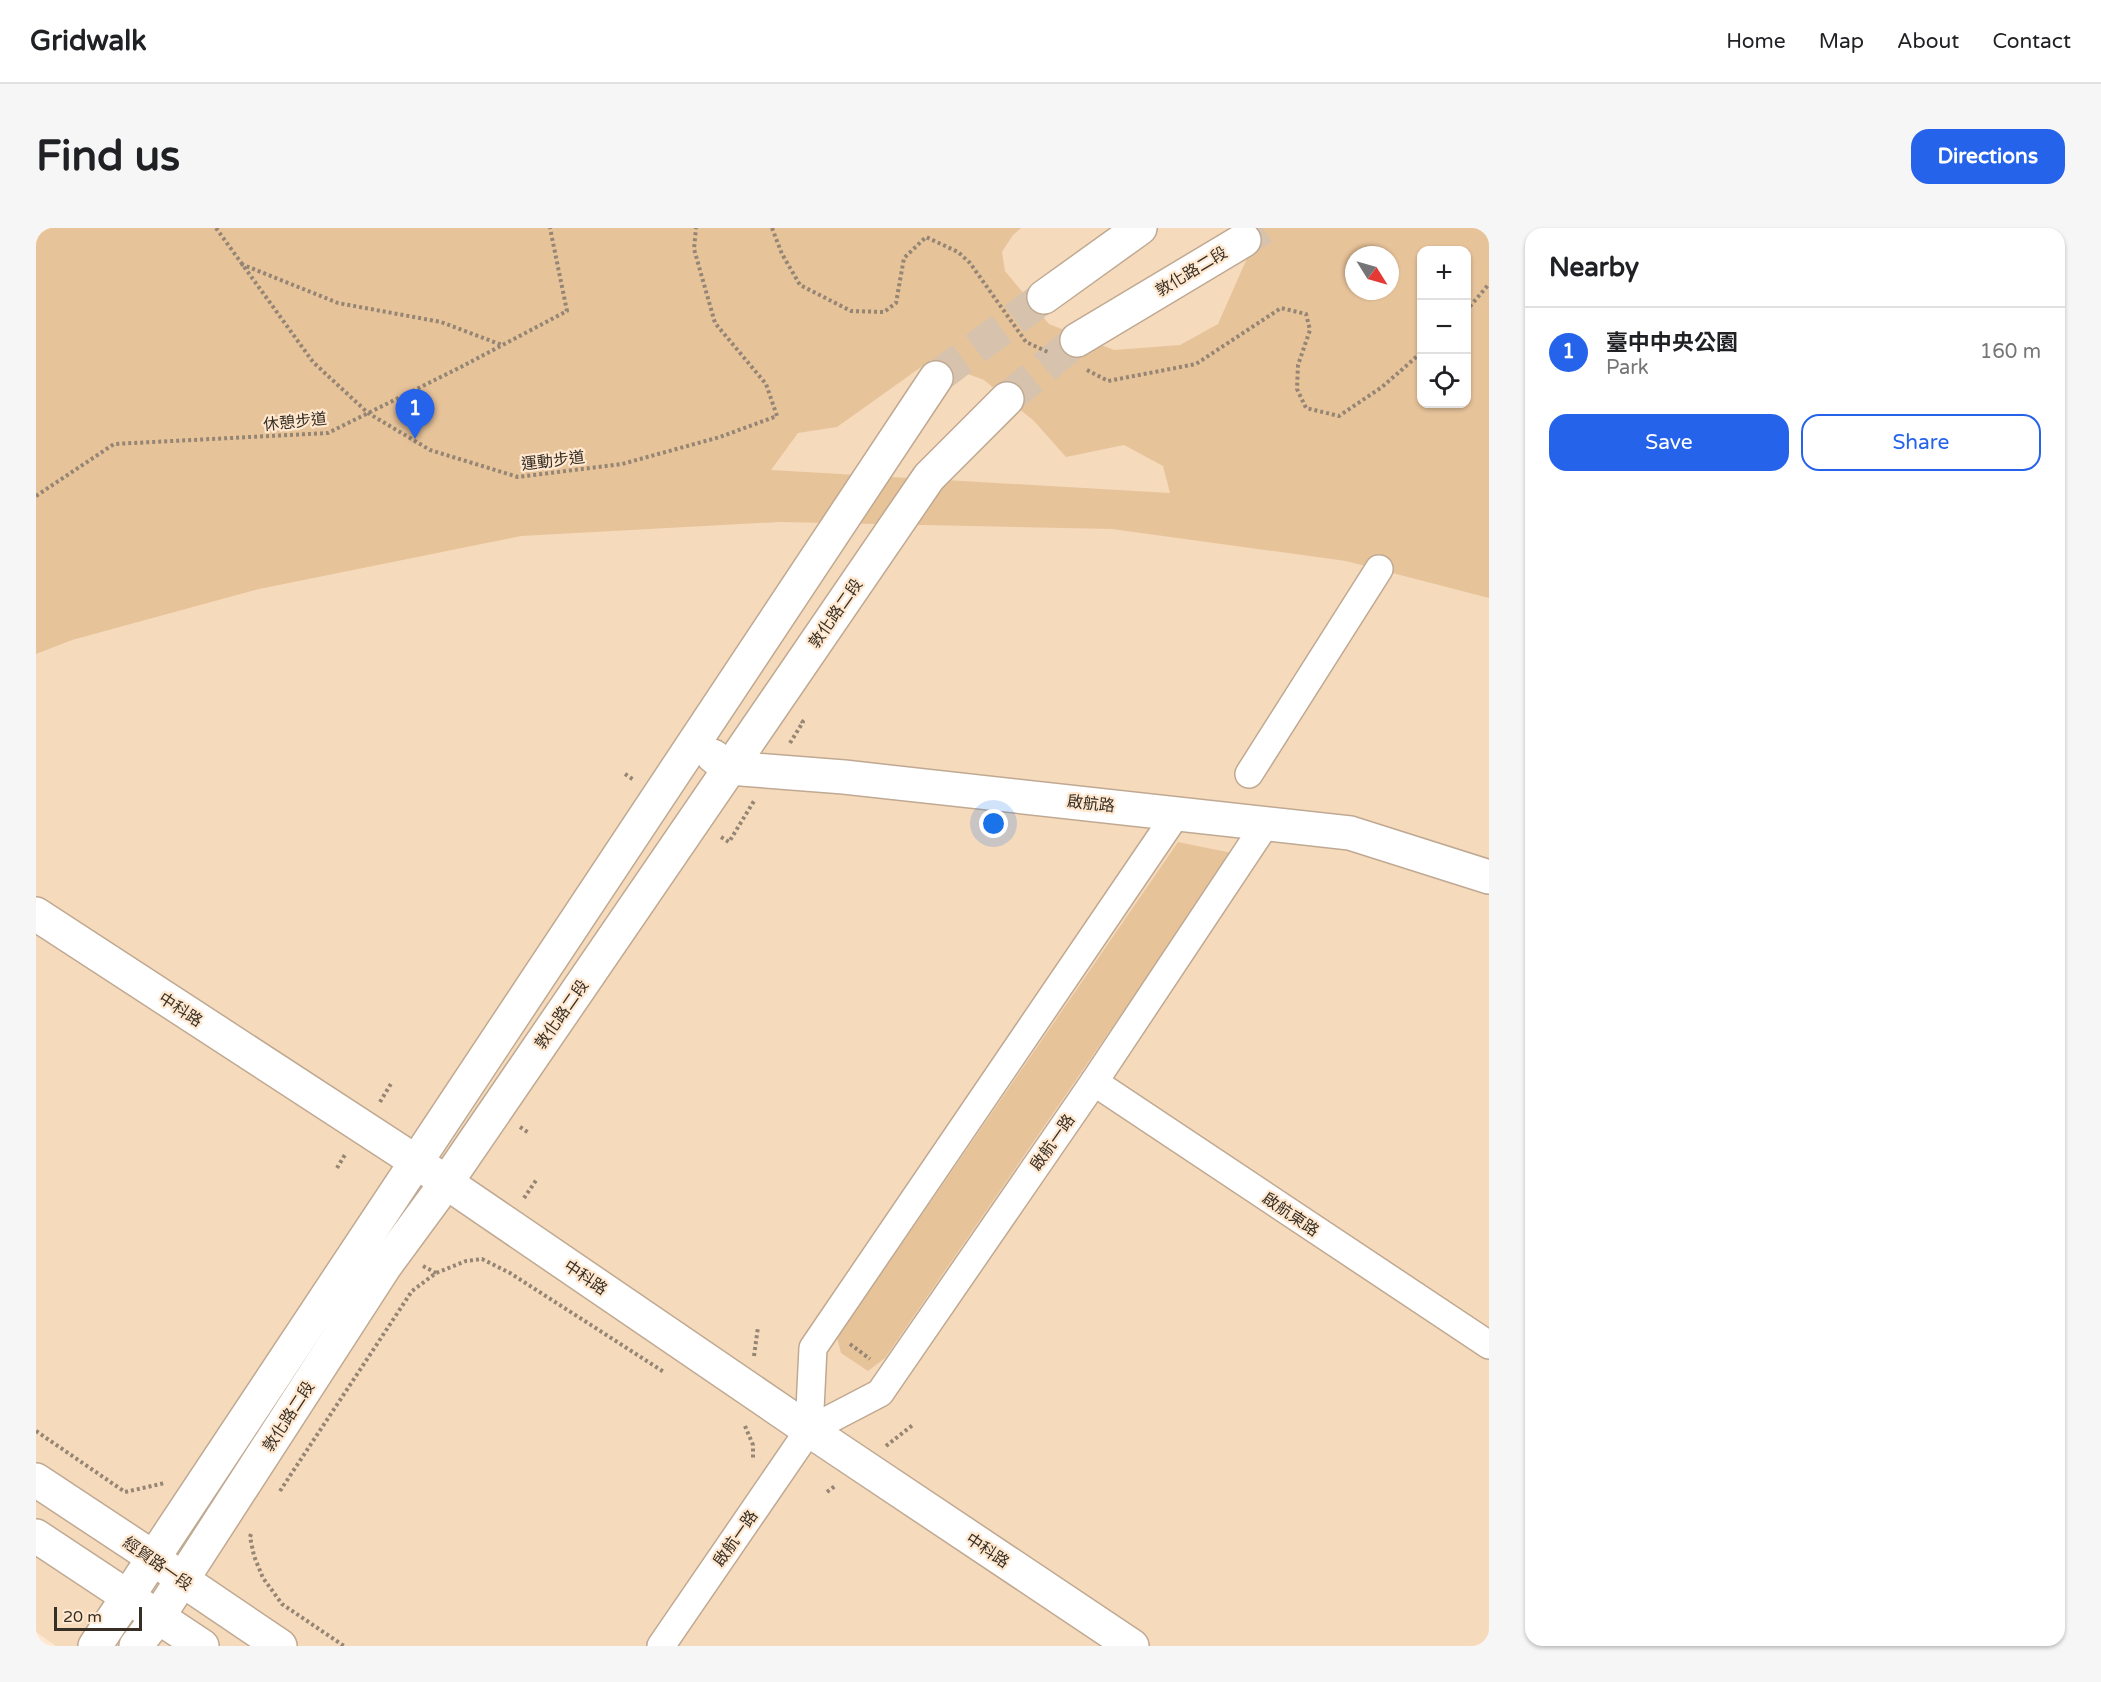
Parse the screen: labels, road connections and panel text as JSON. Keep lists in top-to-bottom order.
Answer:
{
  "streets": {
    "street": [
      "敦化路二段",
      "啟航路",
      "中科路",
      "啟航一路",
      "啟航東路",
      "經貿路一段"
    ],
    "path": ["休憩步道", "運動步道"]
  },
  "crossings": [
    ["敦化路二段", "啟航路"],
    ["敦化路二段", "中科路"],
    ["敦化路二段", "經貿路一段"],
    ["休憩步道", "運動步道"],
    ["啟航路", "啟航一路"],
    ["中科路", "啟航一路"],
    ["啟航一路", "啟航東路"]
  ],
  "scale_bar": "20 m",
  "north": "bottom right",
  "page": {
    "header": "Gridwalk",
    "nav": [
      "Home",
      "Map",
      "About",
      "Contact"
    ],
    "buttons": [
      "Directions",
      ["Save", "Share"]
    ],
    "title": "Find us",
    "heading": "Nearby",
    "map_buttons": ["+", "−"],
    "list": [
      {
        "mark": "1",
        "name": "臺中中央公園",
        "note": "Park",
        "value": "160 m"
      }
    ],
    "pins": "1",
    "scale": "20 m"
  }
}
